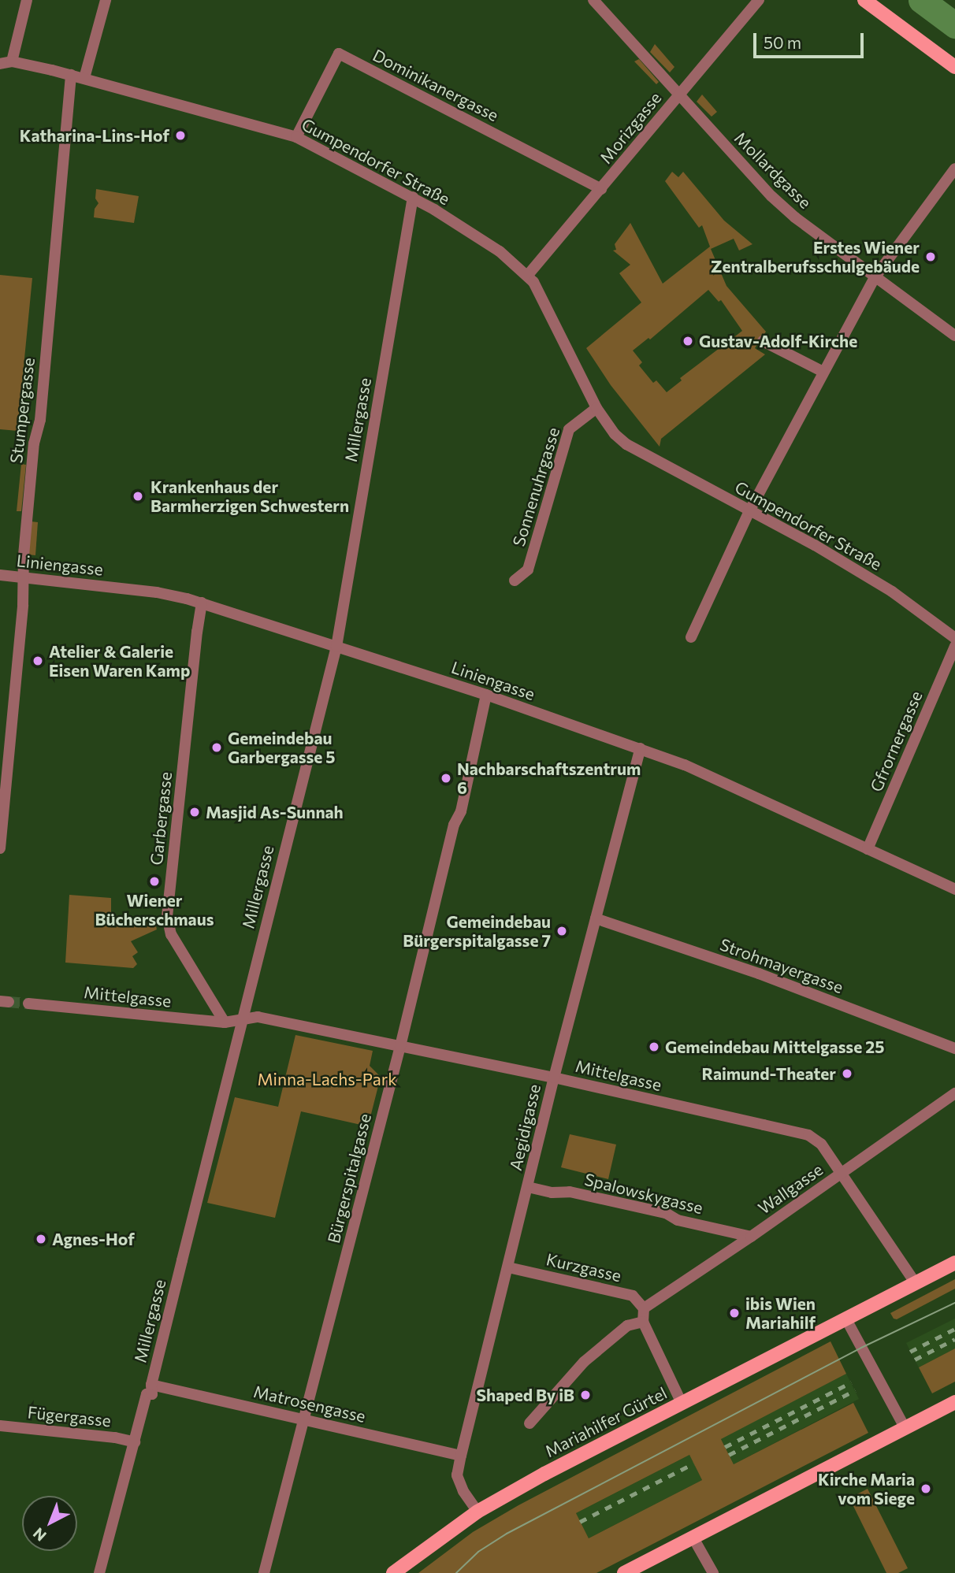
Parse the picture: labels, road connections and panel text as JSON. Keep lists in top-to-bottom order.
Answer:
{
  "streets": {
    "main road": ["Mariahilfer Gürtel"],
    "street": [
      "Dominikanergasse",
      "Morizgasse",
      "Gumpendorfer Straße",
      "Mollardgasse",
      "Stumpergasse",
      "Millergasse",
      "Sonnenuhrgasse",
      "Liniengasse",
      "Gfrornergasse",
      "Garbergasse",
      "Strohmayergasse",
      "Mittelgasse",
      "Aegidigasse",
      "Bürgerspitalgasse",
      "Wallgasse",
      "Spalowskygasse",
      "Kurzgasse",
      "Matrosengasse",
      "Fügergasse"
    ]
  },
  "crossings": [
    ["Dominikanergasse", "Morizgasse"],
    ["Dominikanergasse", "Gumpendorfer Straße"],
    ["Morizgasse", "Gumpendorfer Straße"],
    ["Morizgasse", "Mollardgasse"],
    ["Gumpendorfer Straße", "Stumpergasse"],
    ["Gumpendorfer Straße", "Millergasse"],
    ["Gumpendorfer Straße", "Sonnenuhrgasse"],
    ["Stumpergasse", "Liniengasse"],
    ["Millergasse", "Liniengasse"],
    ["Millergasse", "Mittelgasse"],
    ["Millergasse", "Matrosengasse"],
    ["Millergasse", "Fügergasse"],
    ["Liniengasse", "Gfrornergasse"],
    ["Liniengasse", "Garbergasse"],
    ["Liniengasse", "Aegidigasse"],
    ["Liniengasse", "Bürgerspitalgasse"],
    ["Garbergasse", "Mittelgasse"],
    ["Strohmayergasse", "Aegidigasse"],
    ["Mittelgasse", "Aegidigasse"],
    ["Mittelgasse", "Bürgerspitalgasse"],
    ["Mittelgasse", "Wallgasse"],
    ["Mittelgasse", "Mariahilfer Gürtel"],
    ["Aegidigasse", "Spalowskygasse"],
    ["Aegidigasse", "Kurzgasse"],
    ["Aegidigasse", "Matrosengasse"],
    ["Aegidigasse", "Mariahilfer Gürtel"],
    ["Bürgerspitalgasse", "Matrosengasse"],
    ["Wallgasse", "Spalowskygasse"],
    ["Wallgasse", "Kurzgasse"]
  ],
  "parks": ["Minna-Lachs-Park"],
  "places": [
    "Katharina-Lins-Hof",
    "Erstes Wiener Zentralberufsschulgebäude",
    "Gustav-Adolf-Kirche",
    "Krankenhaus der Barmherzigen Schwestern",
    "Atelier & Galerie Eisen Waren Kamp",
    "Gemeindebau Garbergasse 5",
    "Nachbarschaftszentrum 6",
    "Masjid As-Sunnah",
    "Wiener Bücherschmaus",
    "Gemeindebau Bürgerspitalgasse 7",
    "Gemeindebau Mittelgasse 25",
    "Raimund-Theater",
    "Agnes-Hof",
    "ibis Wien Mariahilf",
    "Shaped By iB",
    "Kirche Maria vom Siege"
  ],
  "scale_bar": "50 m",
  "north": "bottom left"
}
